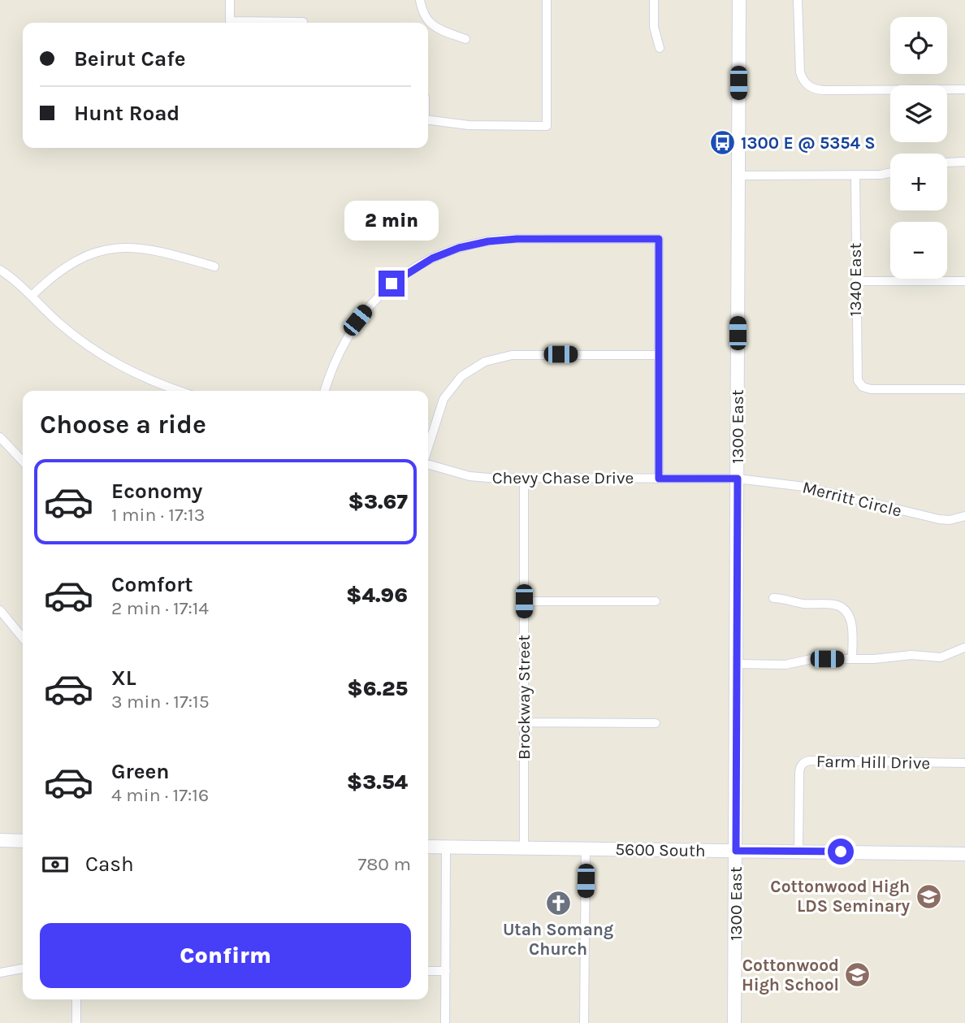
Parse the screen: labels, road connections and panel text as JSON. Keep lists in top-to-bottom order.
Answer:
{
  "streets": {
    "main road": ["1300 East", "5600 South"],
    "street": [
      "1340 East",
      "Chevy Chase Drive",
      "Merritt Circle",
      "Brockway Street",
      "Farm Hill Drive"
    ]
  },
  "crossings": [
    ["1300 East", "Chevy Chase Drive"],
    ["1300 East", "Merritt Circle"],
    ["1300 East", "5600 South"],
    ["Chevy Chase Drive", "Merritt Circle"],
    ["Chevy Chase Drive", "Brockway Street"],
    ["Brockway Street", "5600 South"],
    ["Farm Hill Drive", "5600 South"]
  ],
  "places": {
    "bus stop": ["1300 E @ 5354 S"],
    "school or university": ["Cottonwood High LDS Seminary", "Cottonwood High School"],
    "church": ["Utah Somang Church"]
  },
  "page": {
    "map_buttons": ["+", "−"],
    "banner": ["Beirut Cafe", "Hunt Road"],
    "bubble": "2 min",
    "heading": "Choose a ride",
    "list": [
      {
        "name": "Economy",
        "note": "1 min · 17:13",
        "value": "$3.67"
      },
      {
        "name": "Comfort",
        "note": "2 min · 17:14",
        "value": "$4.96"
      },
      {
        "name": "XL",
        "note": "3 min · 17:15",
        "value": "$6.25"
      },
      {
        "name": "Green",
        "note": "4 min · 17:16",
        "value": "$3.54"
      }
    ],
    "pay": ["Cash", "780 m"],
    "buttons": "Confirm"
  }
}
